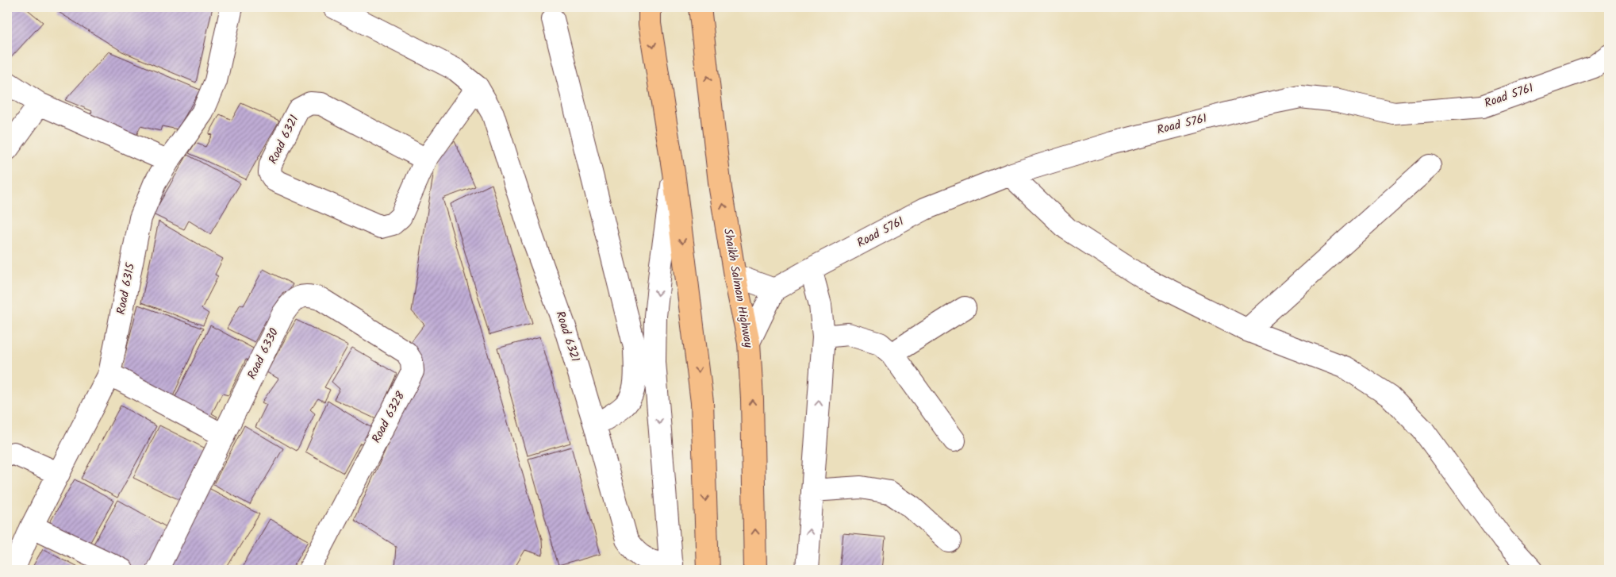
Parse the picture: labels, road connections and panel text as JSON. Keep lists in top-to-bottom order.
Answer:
{
  "streets": {
    "main road": ["Shaikh Salman Highway"],
    "street": [
      "Road 5761",
      "Road 6321",
      "Road 6315",
      "Road 6330",
      "Road 6328"
    ]
  },
  "crossings": [
    ["Road 6330", "Road 6328"]
  ]
}
